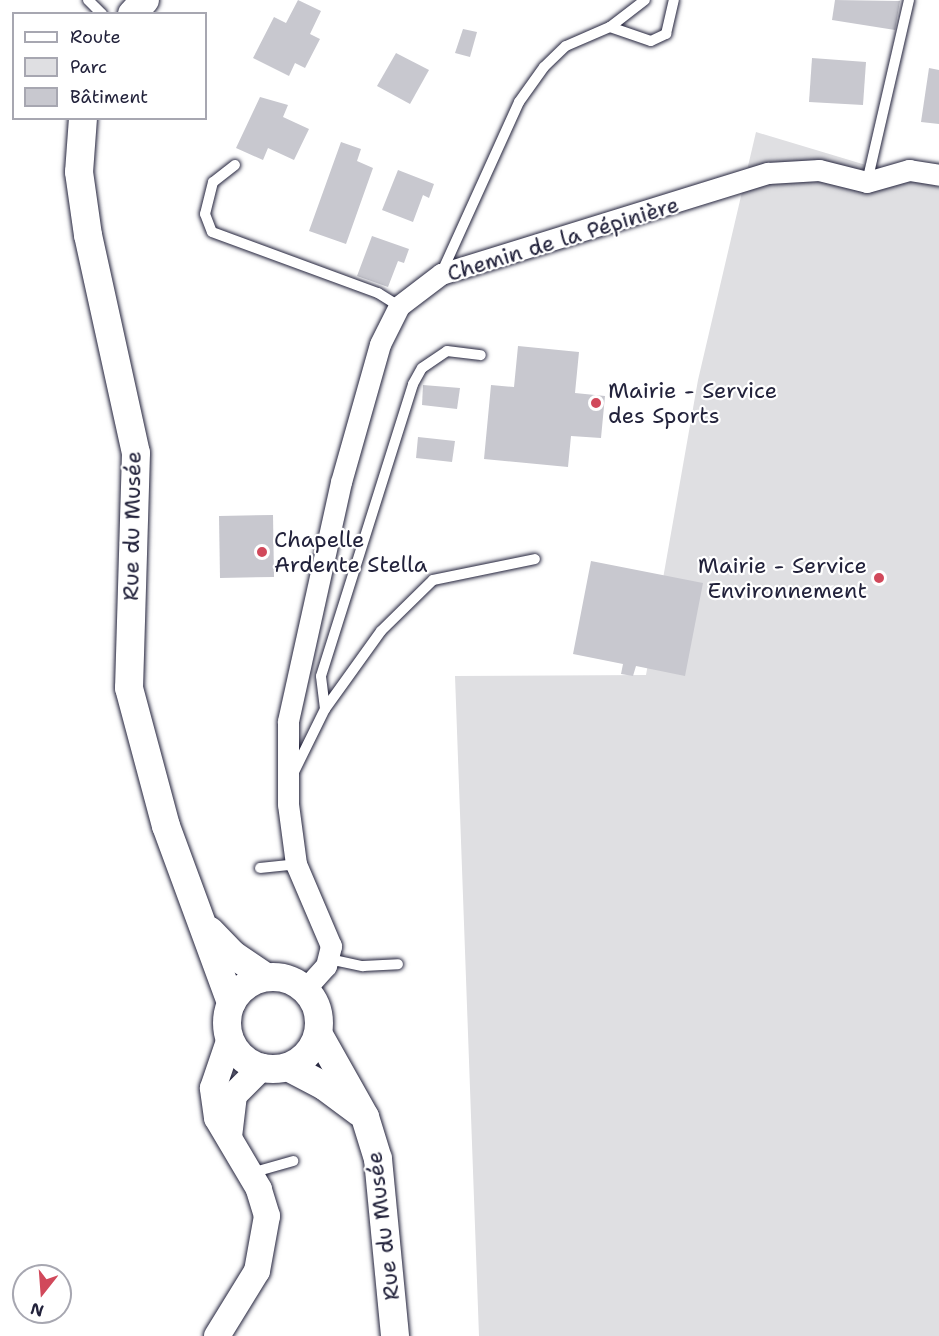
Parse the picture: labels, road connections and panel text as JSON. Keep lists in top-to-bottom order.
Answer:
{
  "streets": {
    "main road": ["Rue du Musée"],
    "street": ["Chemin de la Pépinière"]
  },
  "places": ["Mairie - Service des Sports", "Chapelle Ardente Stella", "Mairie - Service Environnement"],
  "legend": ["Route", "Parc", "Bâtiment"],
  "north": "bottom"
}
